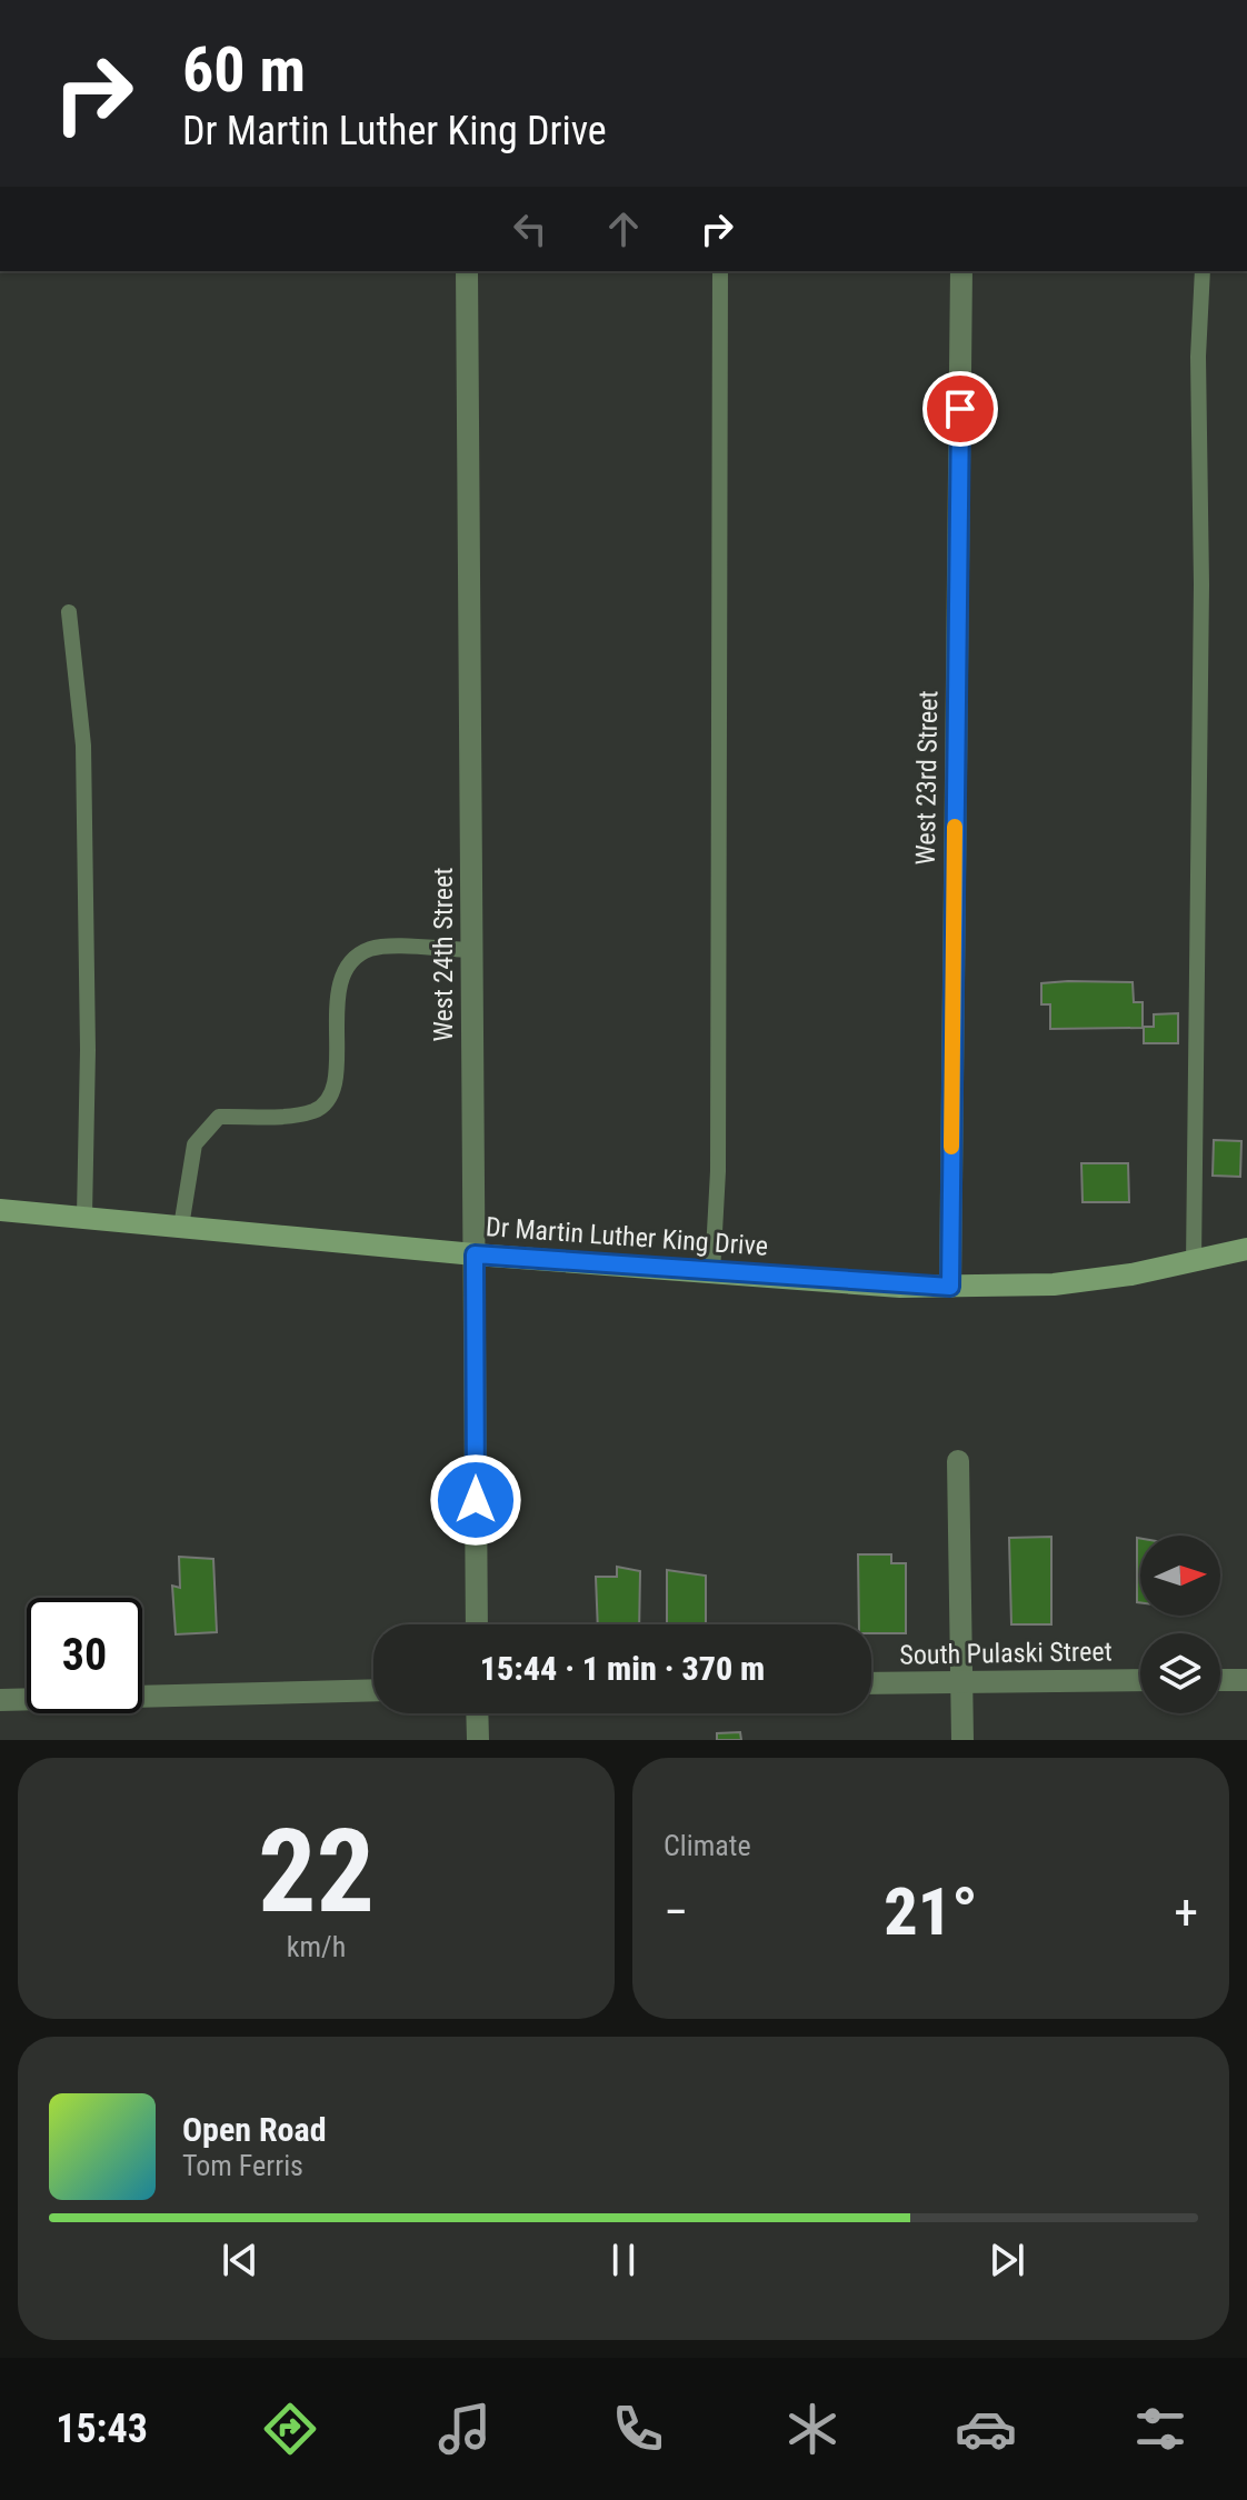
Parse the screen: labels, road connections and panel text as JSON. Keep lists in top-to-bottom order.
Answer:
{
  "streets": {
    "main road": ["Dr Martin Luther King Drive"],
    "street": ["West 23rd Street", "West 24th Street", "South Pulaski Street"]
  },
  "crossings": [
    ["West 23rd Street", "Dr Martin Luther King Drive"],
    ["West 24th Street", "Dr Martin Luther King Drive"]
  ],
  "north": "right",
  "page": {
    "turn": ["60 m", "Dr Martin Luther King Drive"],
    "limit": "30",
    "trip": "15:44 · 1 min · 370 m",
    "tile": [
      ["22", "km/h"],
      "Climate"
    ],
    "heat": ["−", "21°", "+"],
    "song": ["Open Road", "Tom Ferris"],
    "tabs": "15:43"
  }
}
